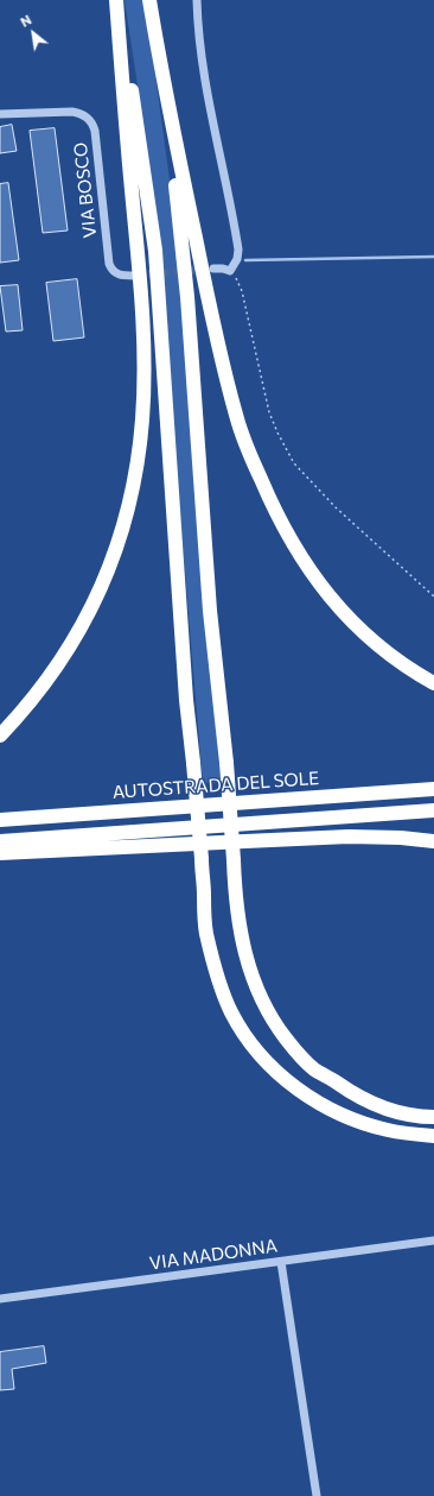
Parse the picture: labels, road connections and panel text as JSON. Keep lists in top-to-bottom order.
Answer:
{
  "streets": {
    "highway": ["AUTOSTRADA DEL SOLE"],
    "street": ["VIA BOSCO", "VIA MADONNA"]
  },
  "north": "top left"
}
